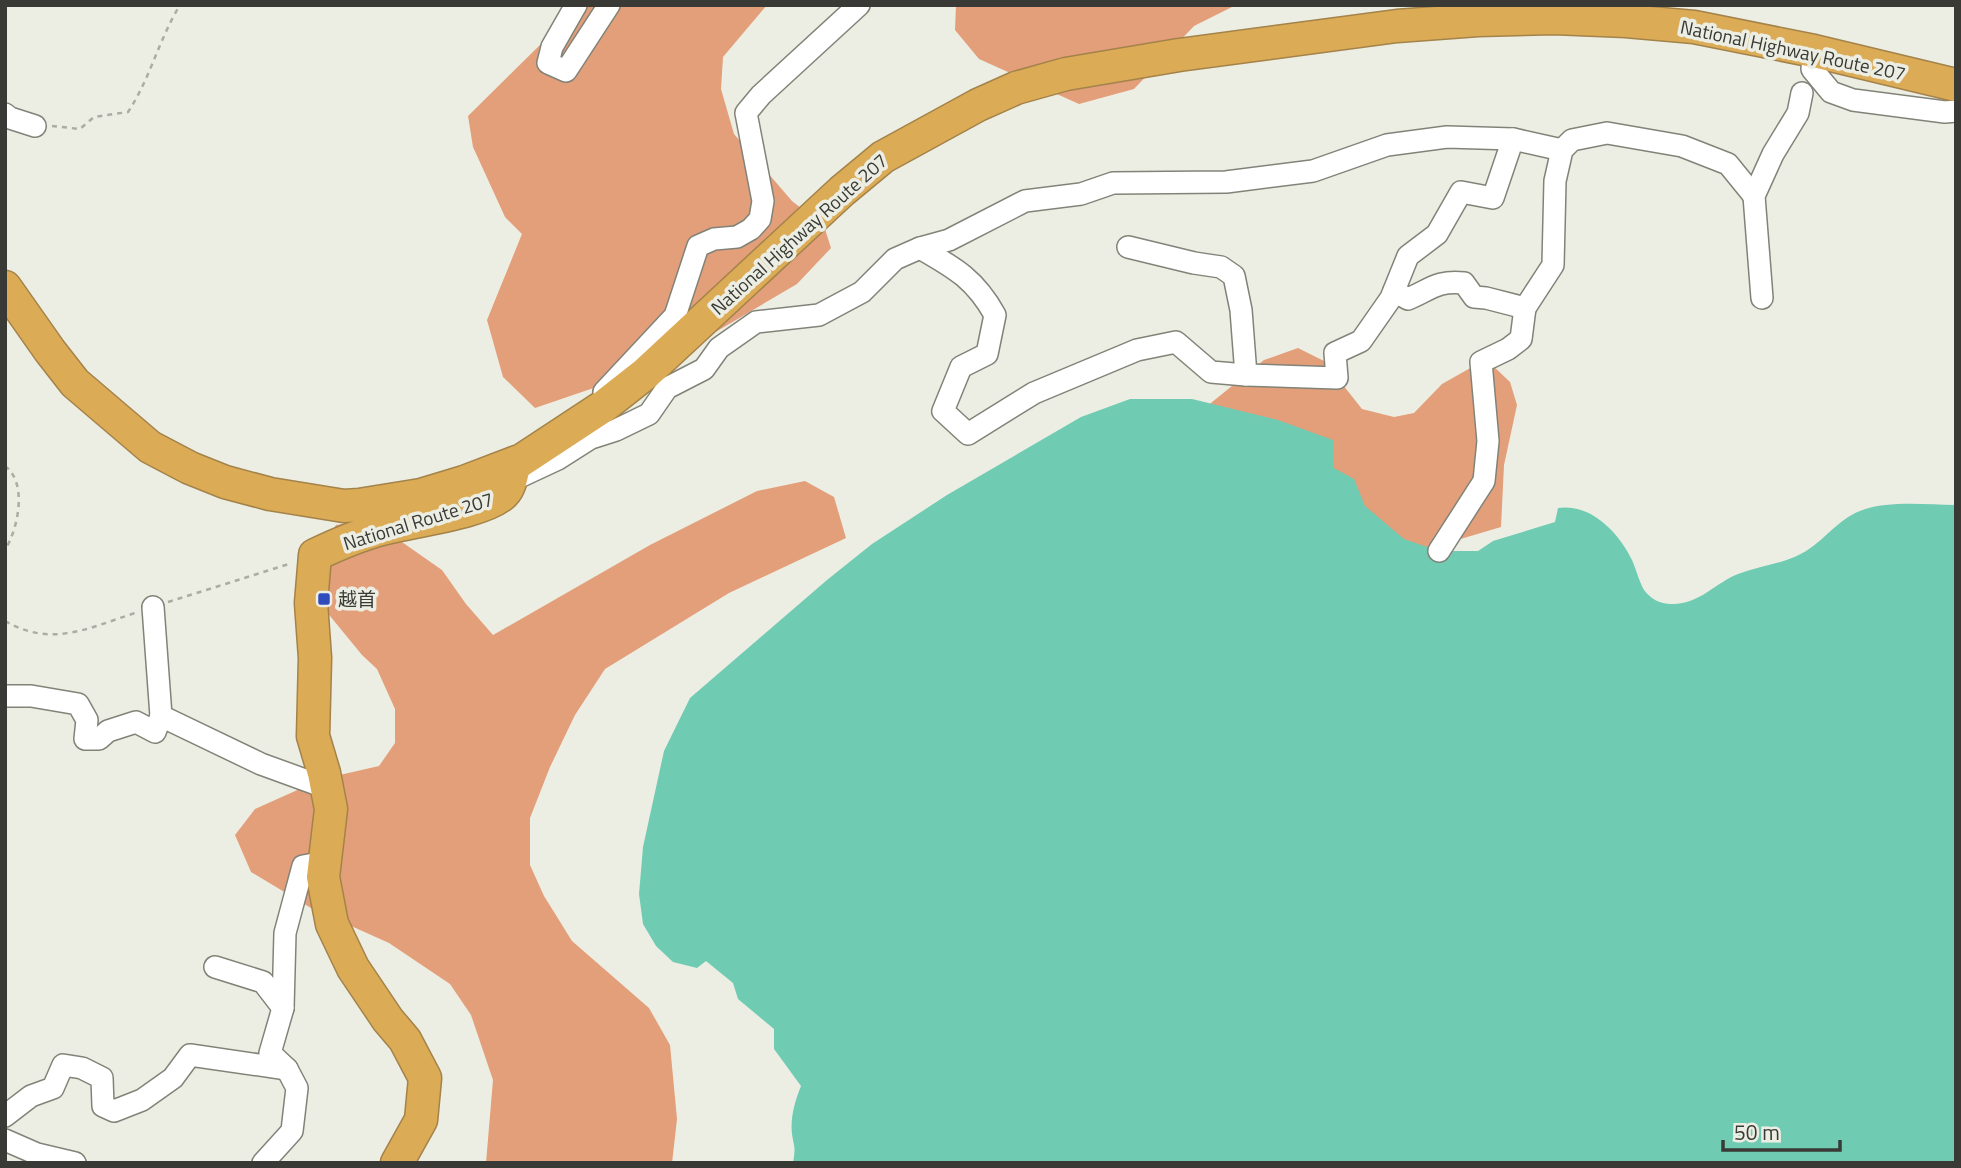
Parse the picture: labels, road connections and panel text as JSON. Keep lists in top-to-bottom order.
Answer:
{
  "streets": {
    "highway": ["National Highway Route 207", "National Route 207"]
  },
  "crossings": [
    ["National Highway Route 207", "National Route 207"]
  ],
  "places": {
    "transit": ["越首"]
  },
  "scale_bar": "50 m"
}
